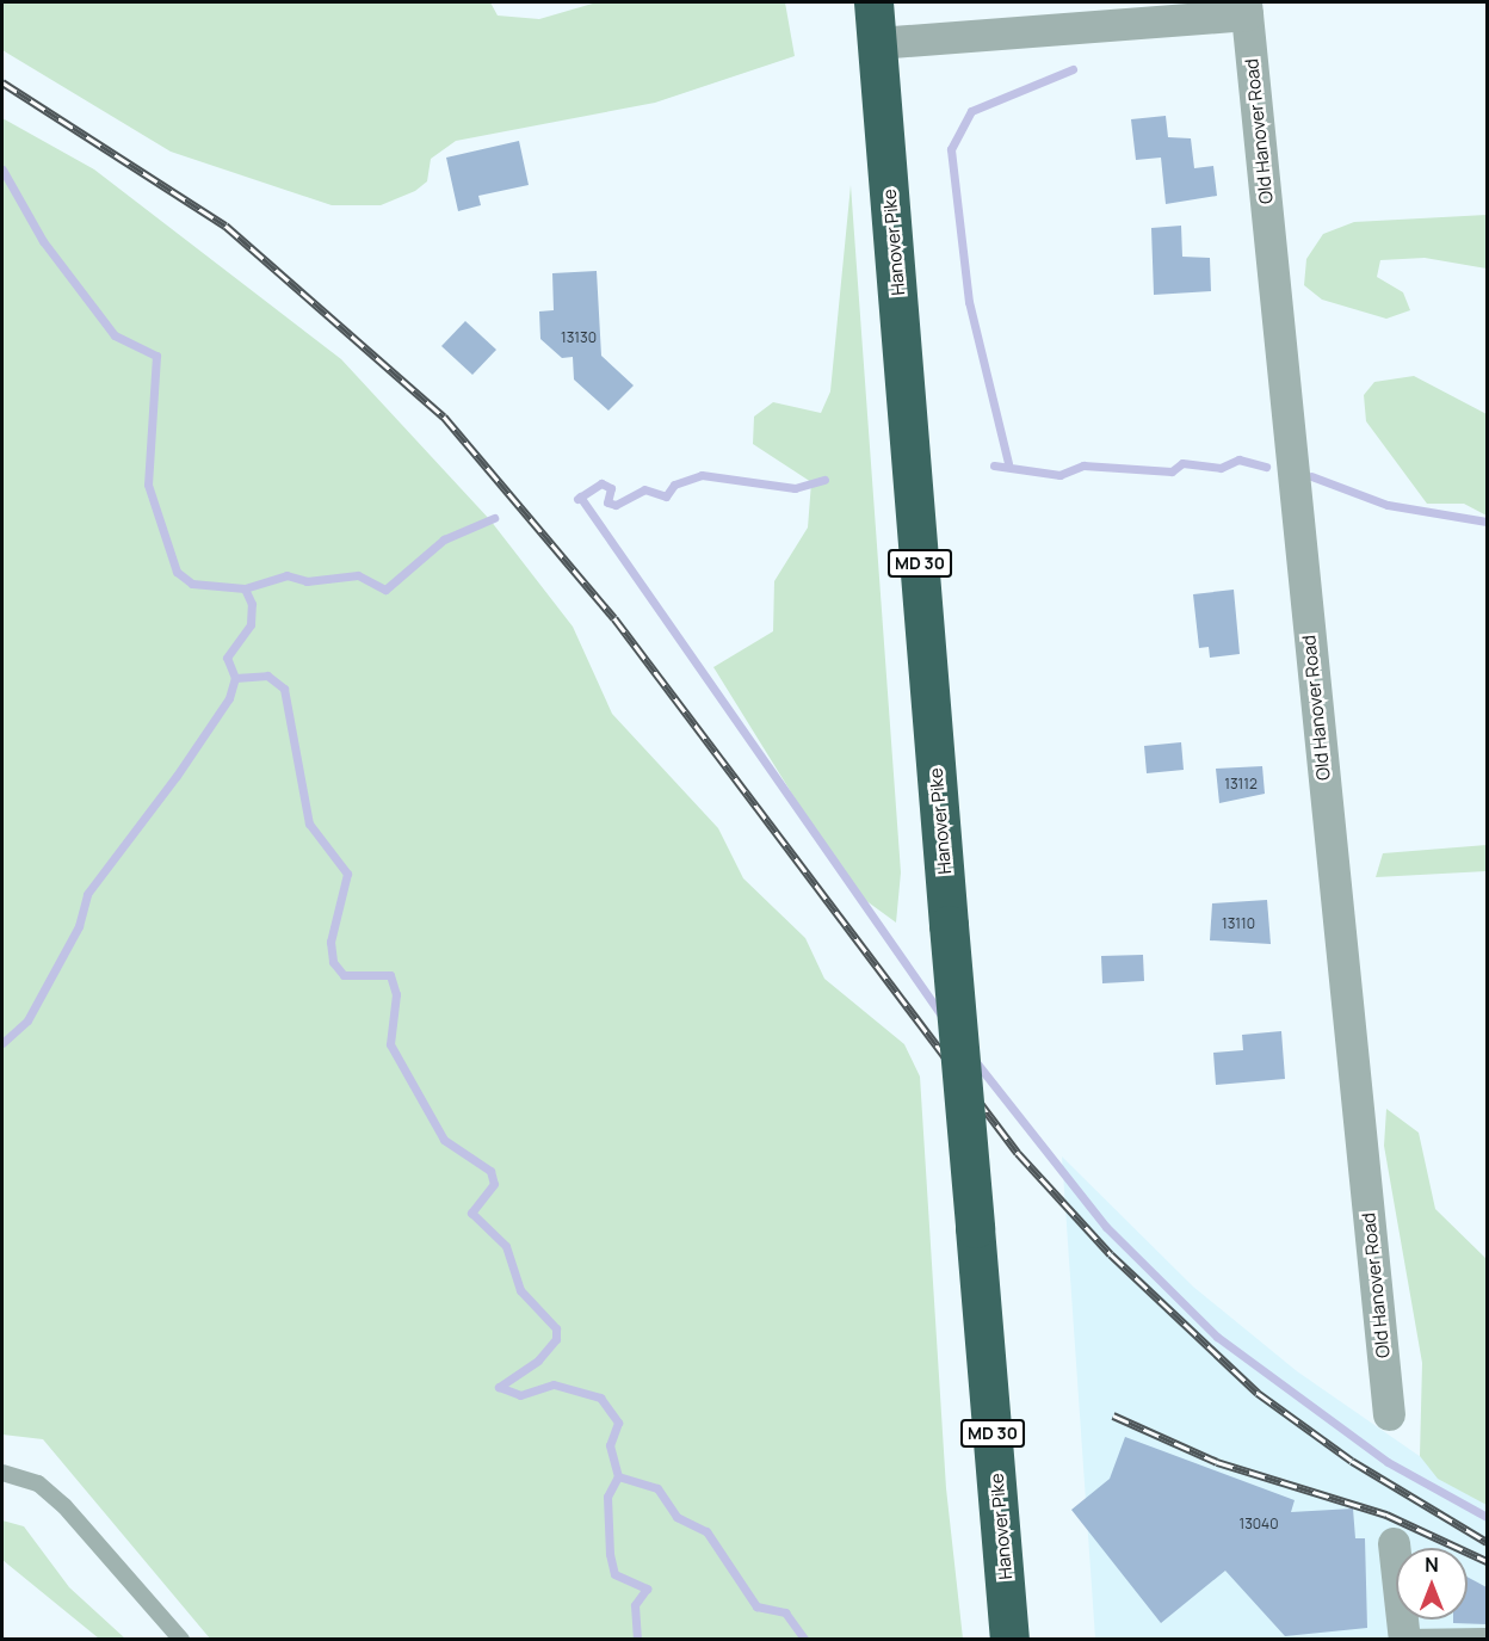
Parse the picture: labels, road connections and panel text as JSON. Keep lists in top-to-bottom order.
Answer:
{
  "streets": {
    "highway": ["Hanover Pike", "MD 30"],
    "street": ["Old Hanover Road"]
  },
  "house_numbers": [
    "13130",
    "13112",
    "13110",
    "13040"
  ],
  "north": "top"
}
